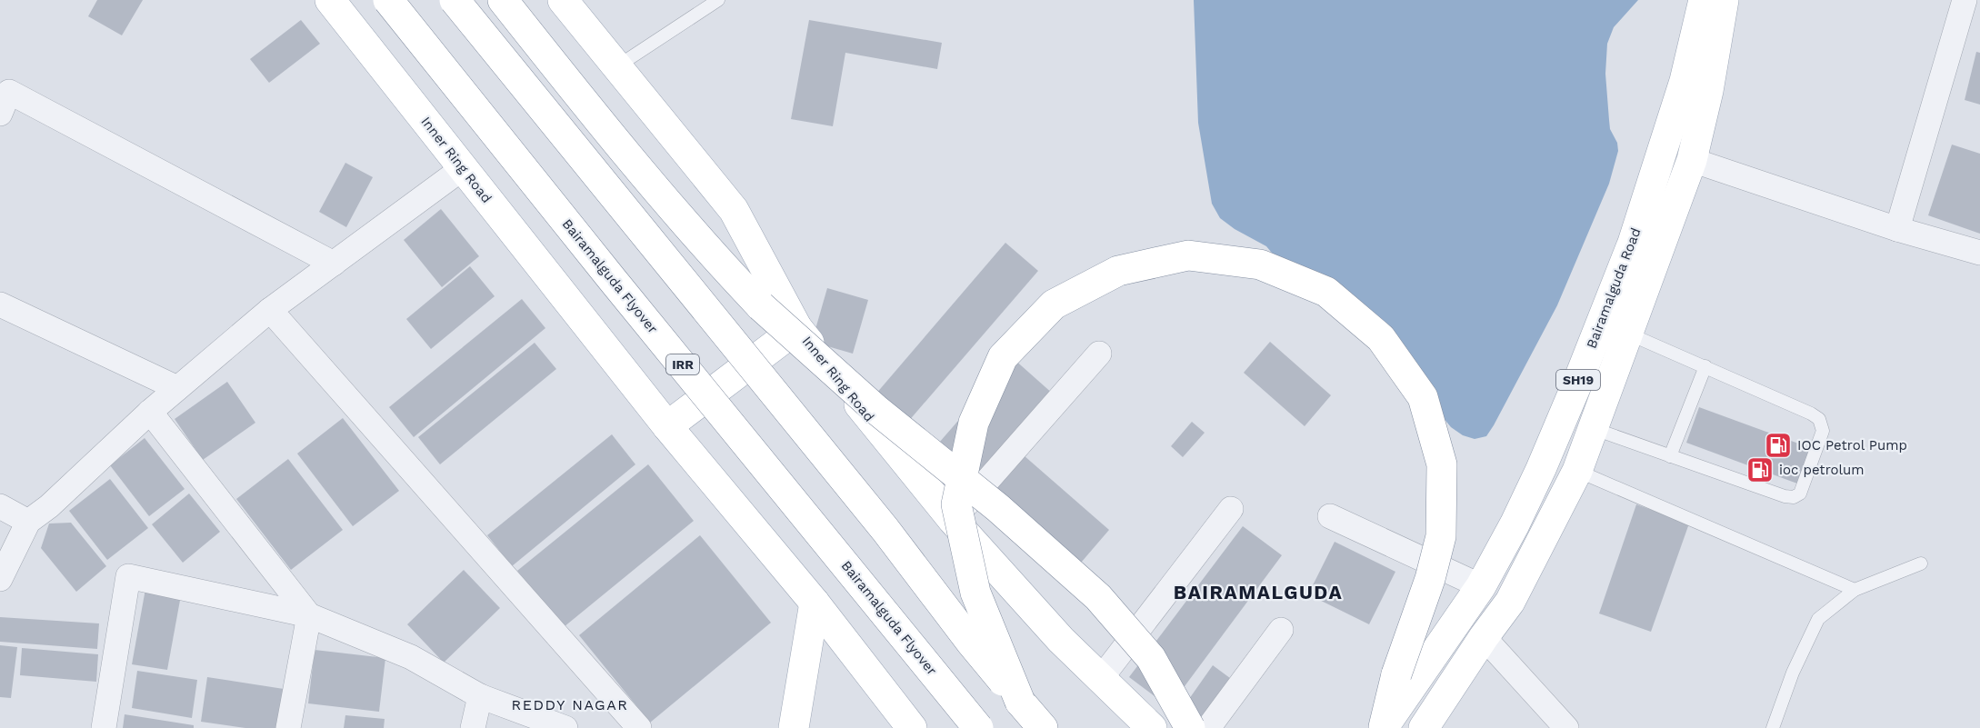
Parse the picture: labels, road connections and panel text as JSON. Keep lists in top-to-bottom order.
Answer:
{
  "streets": {
    "main road": [
      "Inner Ring Road",
      "Bairamalguda Flyover",
      "Bairamalguda Road",
      "IRR",
      "SH19"
    ]
  },
  "districts": ["BAIRAMALGUDA", "REDDY NAGAR"],
  "places": {
    "fuel station": ["IOC Petrol Pump", "ioc petrolum"]
  }
}
